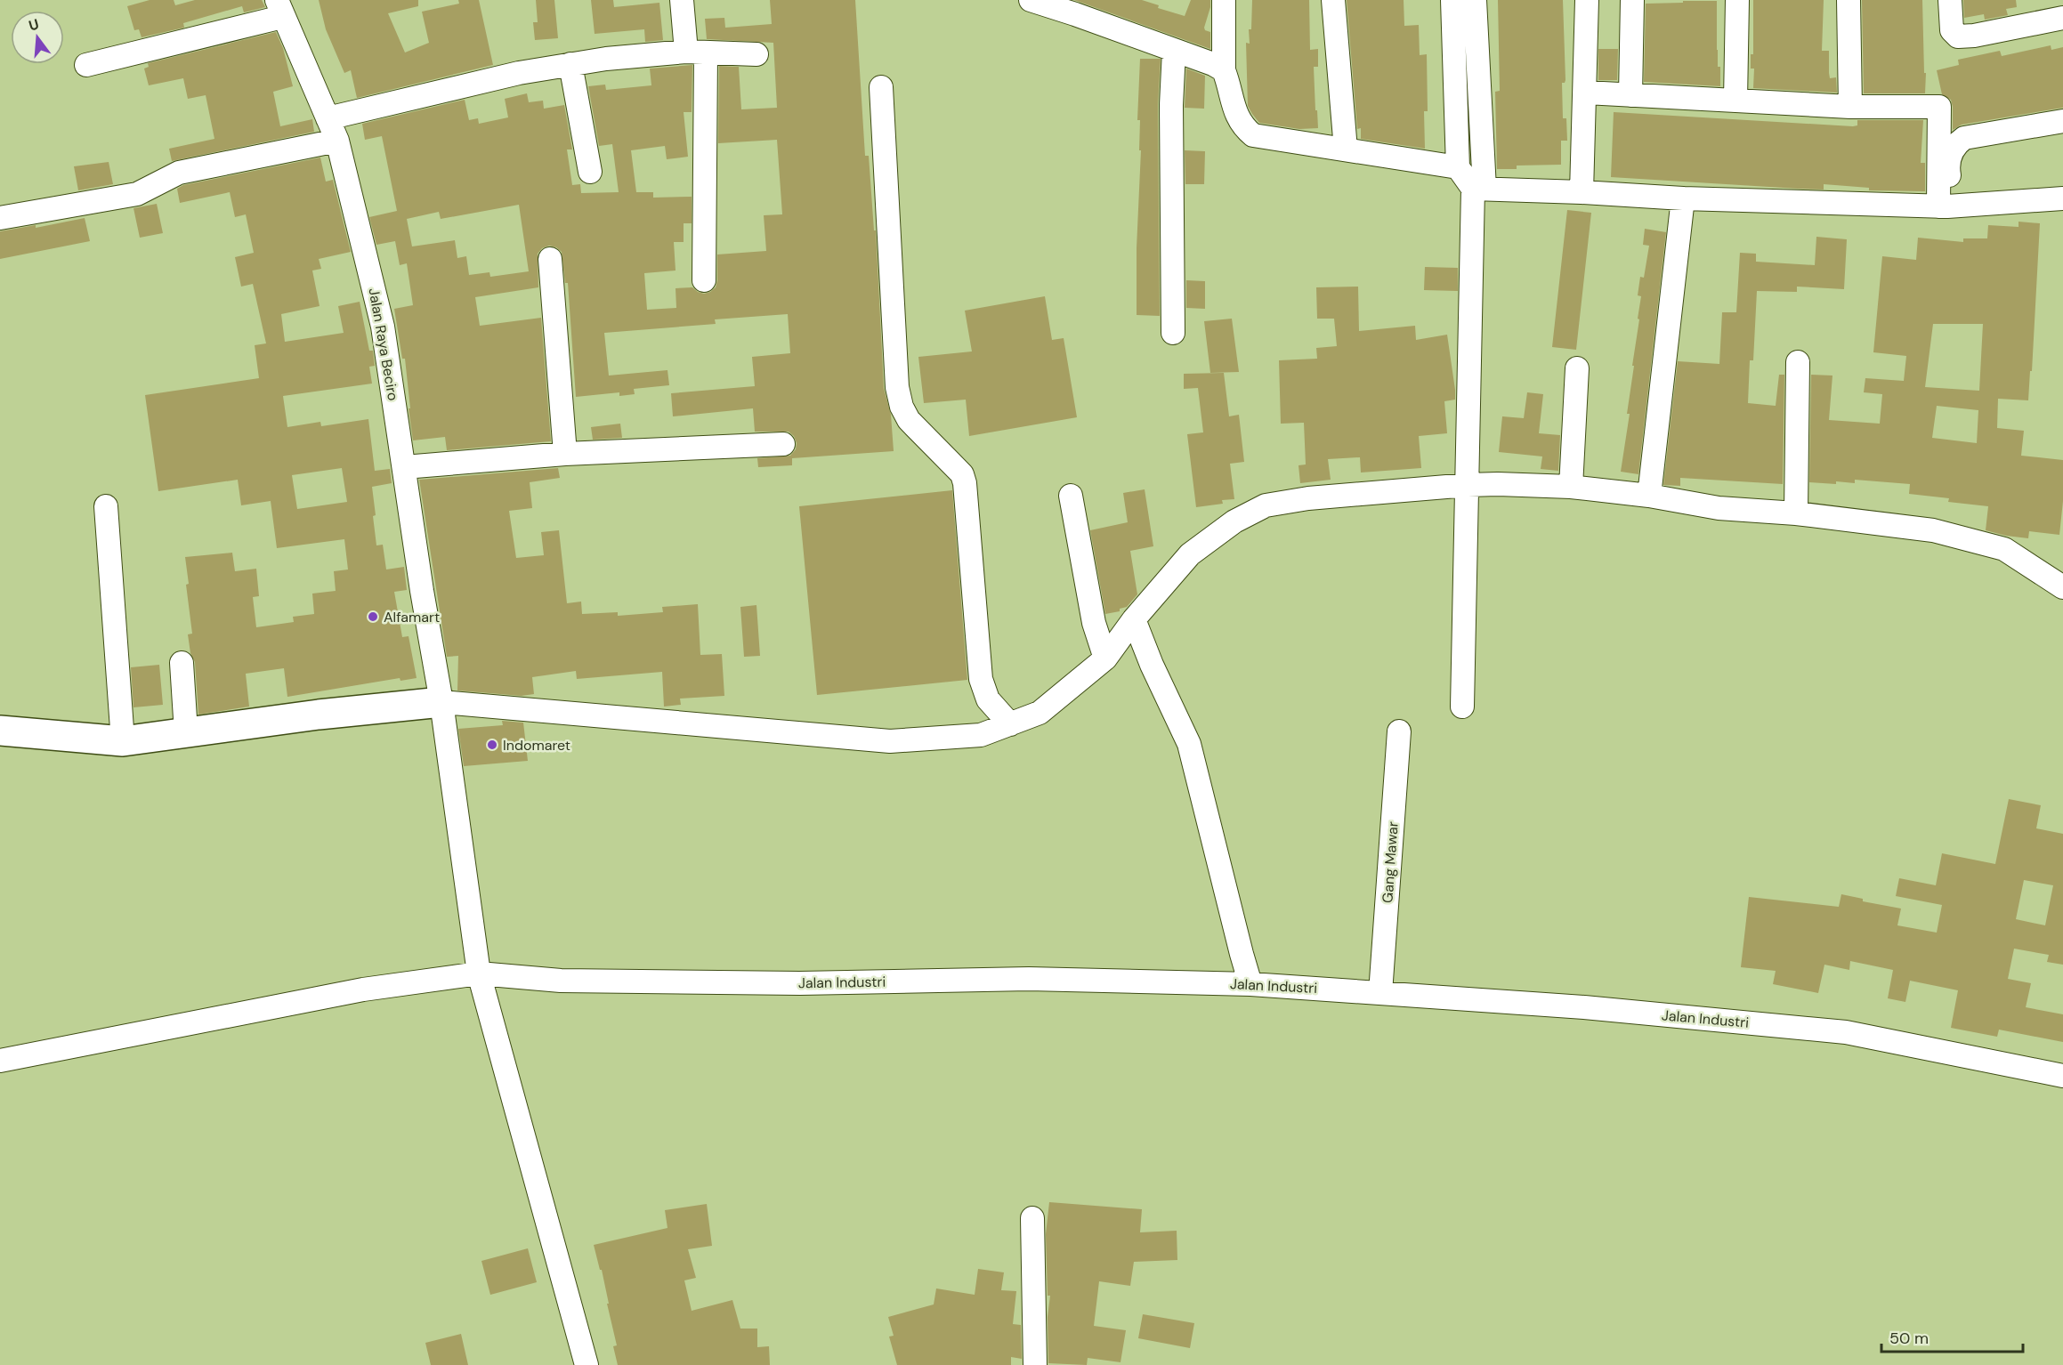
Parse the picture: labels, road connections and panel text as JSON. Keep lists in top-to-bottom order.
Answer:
{
  "streets": {
    "street": ["Jalan Raya Beciro", "Gang Mawar", "Jalan Industri"]
  },
  "crossings": [
    ["Jalan Raya Beciro", "Jalan Industri"],
    ["Gang Mawar", "Jalan Industri"]
  ],
  "places": ["Alfamart", "Indomaret"],
  "scale_bar": "50 m",
  "north": "top"
}
